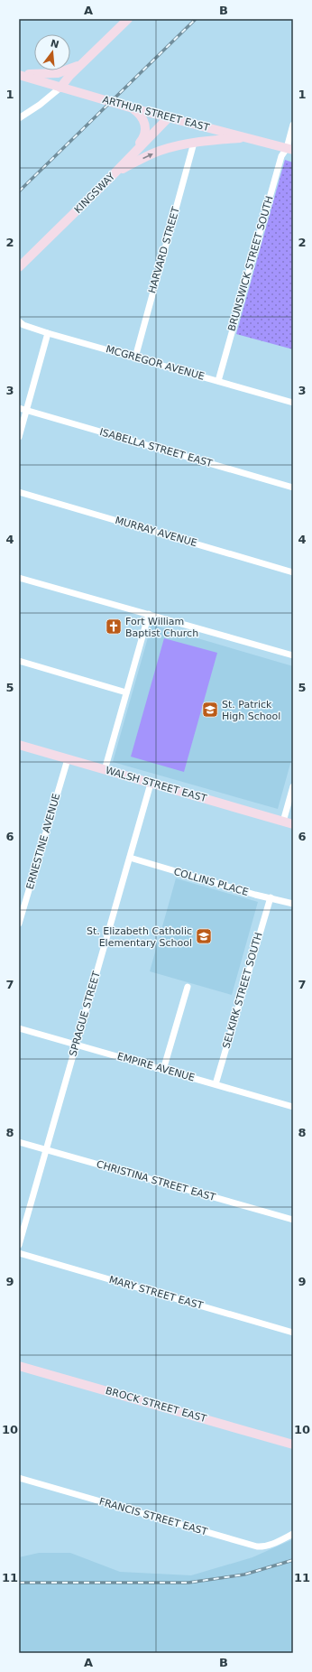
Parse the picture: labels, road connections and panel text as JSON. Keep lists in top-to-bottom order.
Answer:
{
  "streets": {
    "main road": [
      "ARTHUR STREET EAST",
      "KINGSWAY",
      "WALSH STREET EAST",
      "BROCK STREET EAST"
    ],
    "street": [
      "HARVARD STREET",
      "BRUNSWICK STREET SOUTH",
      "MCGREGOR AVENUE",
      "ISABELLA STREET EAST",
      "MURRAY AVENUE",
      "ERNESTINE AVENUE",
      "COLLINS PLACE",
      "SELKIRK STREET SOUTH",
      "SPRAGUE STREET",
      "EMPIRE AVENUE",
      "CHRISTINA STREET EAST",
      "MARY STREET EAST",
      "FRANCIS STREET EAST"
    ]
  },
  "crossings": [
    ["ARTHUR STREET EAST", "KINGSWAY"],
    ["ARTHUR STREET EAST", "BRUNSWICK STREET SOUTH"],
    ["HARVARD STREET", "MCGREGOR AVENUE"],
    ["BRUNSWICK STREET SOUTH", "MCGREGOR AVENUE"],
    ["WALSH STREET EAST", "ERNESTINE AVENUE"],
    ["WALSH STREET EAST", "SPRAGUE STREET"],
    ["COLLINS PLACE", "SELKIRK STREET SOUTH"],
    ["COLLINS PLACE", "SPRAGUE STREET"],
    ["SELKIRK STREET SOUTH", "EMPIRE AVENUE"],
    ["SPRAGUE STREET", "EMPIRE AVENUE"],
    ["SPRAGUE STREET", "CHRISTINA STREET EAST"]
  ],
  "places": {
    "church": ["Fort William Baptist Church"],
    "school or university": ["St. Patrick High School", "St. Elizabeth Catholic Elementary School"]
  },
  "north": "top",
  "grid": {
    "columns": ["A", "B"],
    "rows": [
      "1",
      "2",
      "3",
      "4",
      "5",
      "6",
      "7",
      "8",
      "9",
      "10",
      "11"
    ]
  }
}
